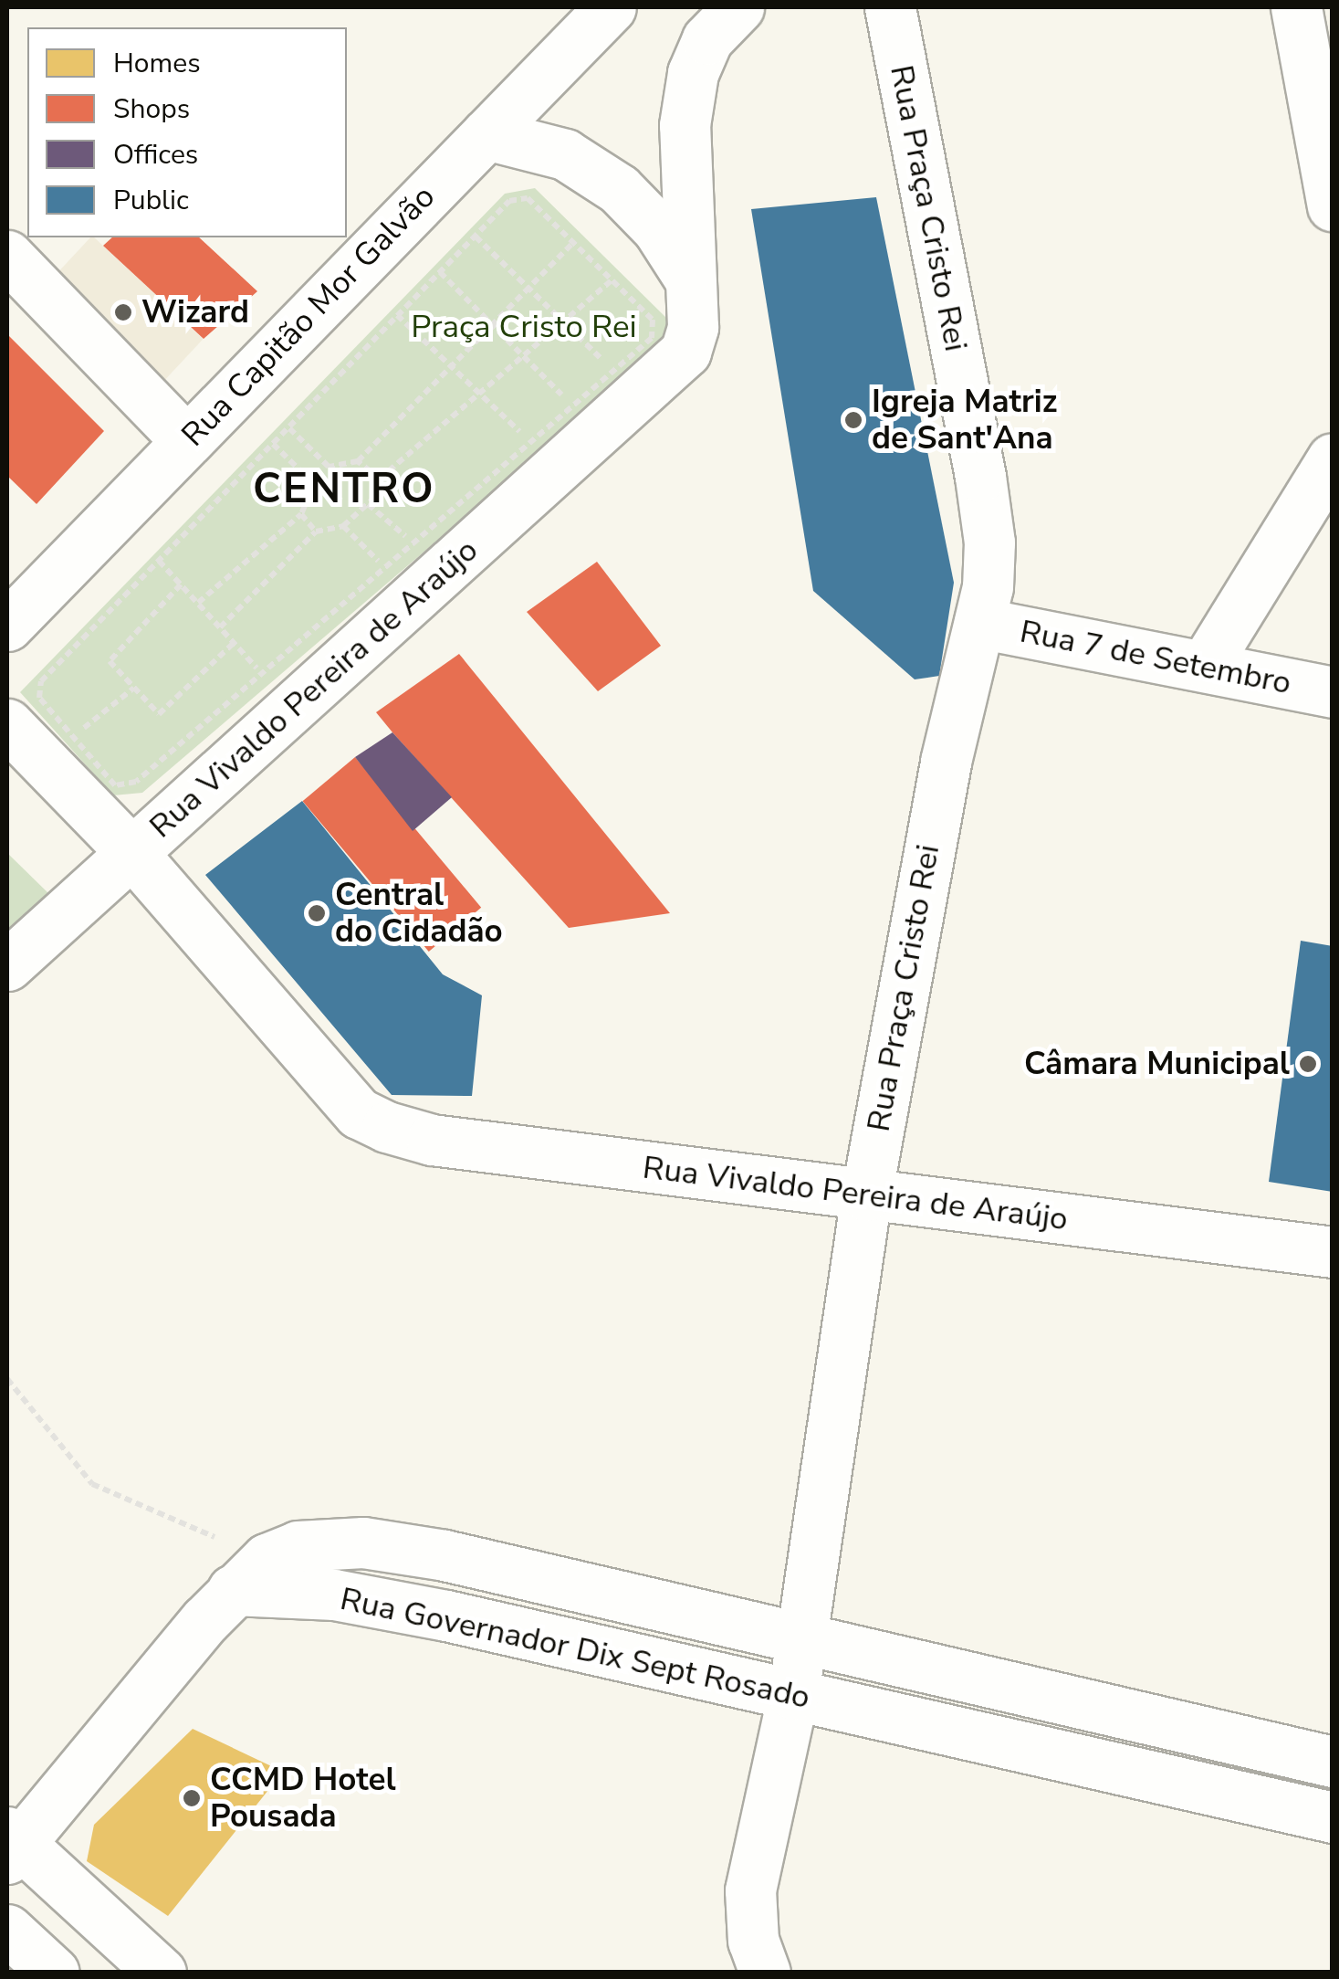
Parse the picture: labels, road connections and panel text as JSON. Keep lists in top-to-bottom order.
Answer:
{
  "streets": {
    "street": [
      "Rua Praça Cristo Rei",
      "Rua Capitão Mor Galvão",
      "Rua 7 de Setembro",
      "Rua Vivaldo Pereira de Araújo",
      "Rua Governador Dix Sept Rosado"
    ]
  },
  "crossings": [
    ["Rua Praça Cristo Rei", "Rua 7 de Setembro"],
    ["Rua Praça Cristo Rei", "Rua Vivaldo Pereira de Araújo"],
    ["Rua Praça Cristo Rei", "Rua Governador Dix Sept Rosado"]
  ],
  "districts": ["CENTRO"],
  "parks": ["Praça Cristo Rei"],
  "places": [
    "Wizard",
    "Igreja Matriz de Sant'Ana",
    "Central do Cidadão",
    "Câmara Municipal",
    "CCMD Hotel Pousada"
  ],
  "legend": [
    "Homes",
    "Shops",
    "Offices",
    "Public"
  ]
}
